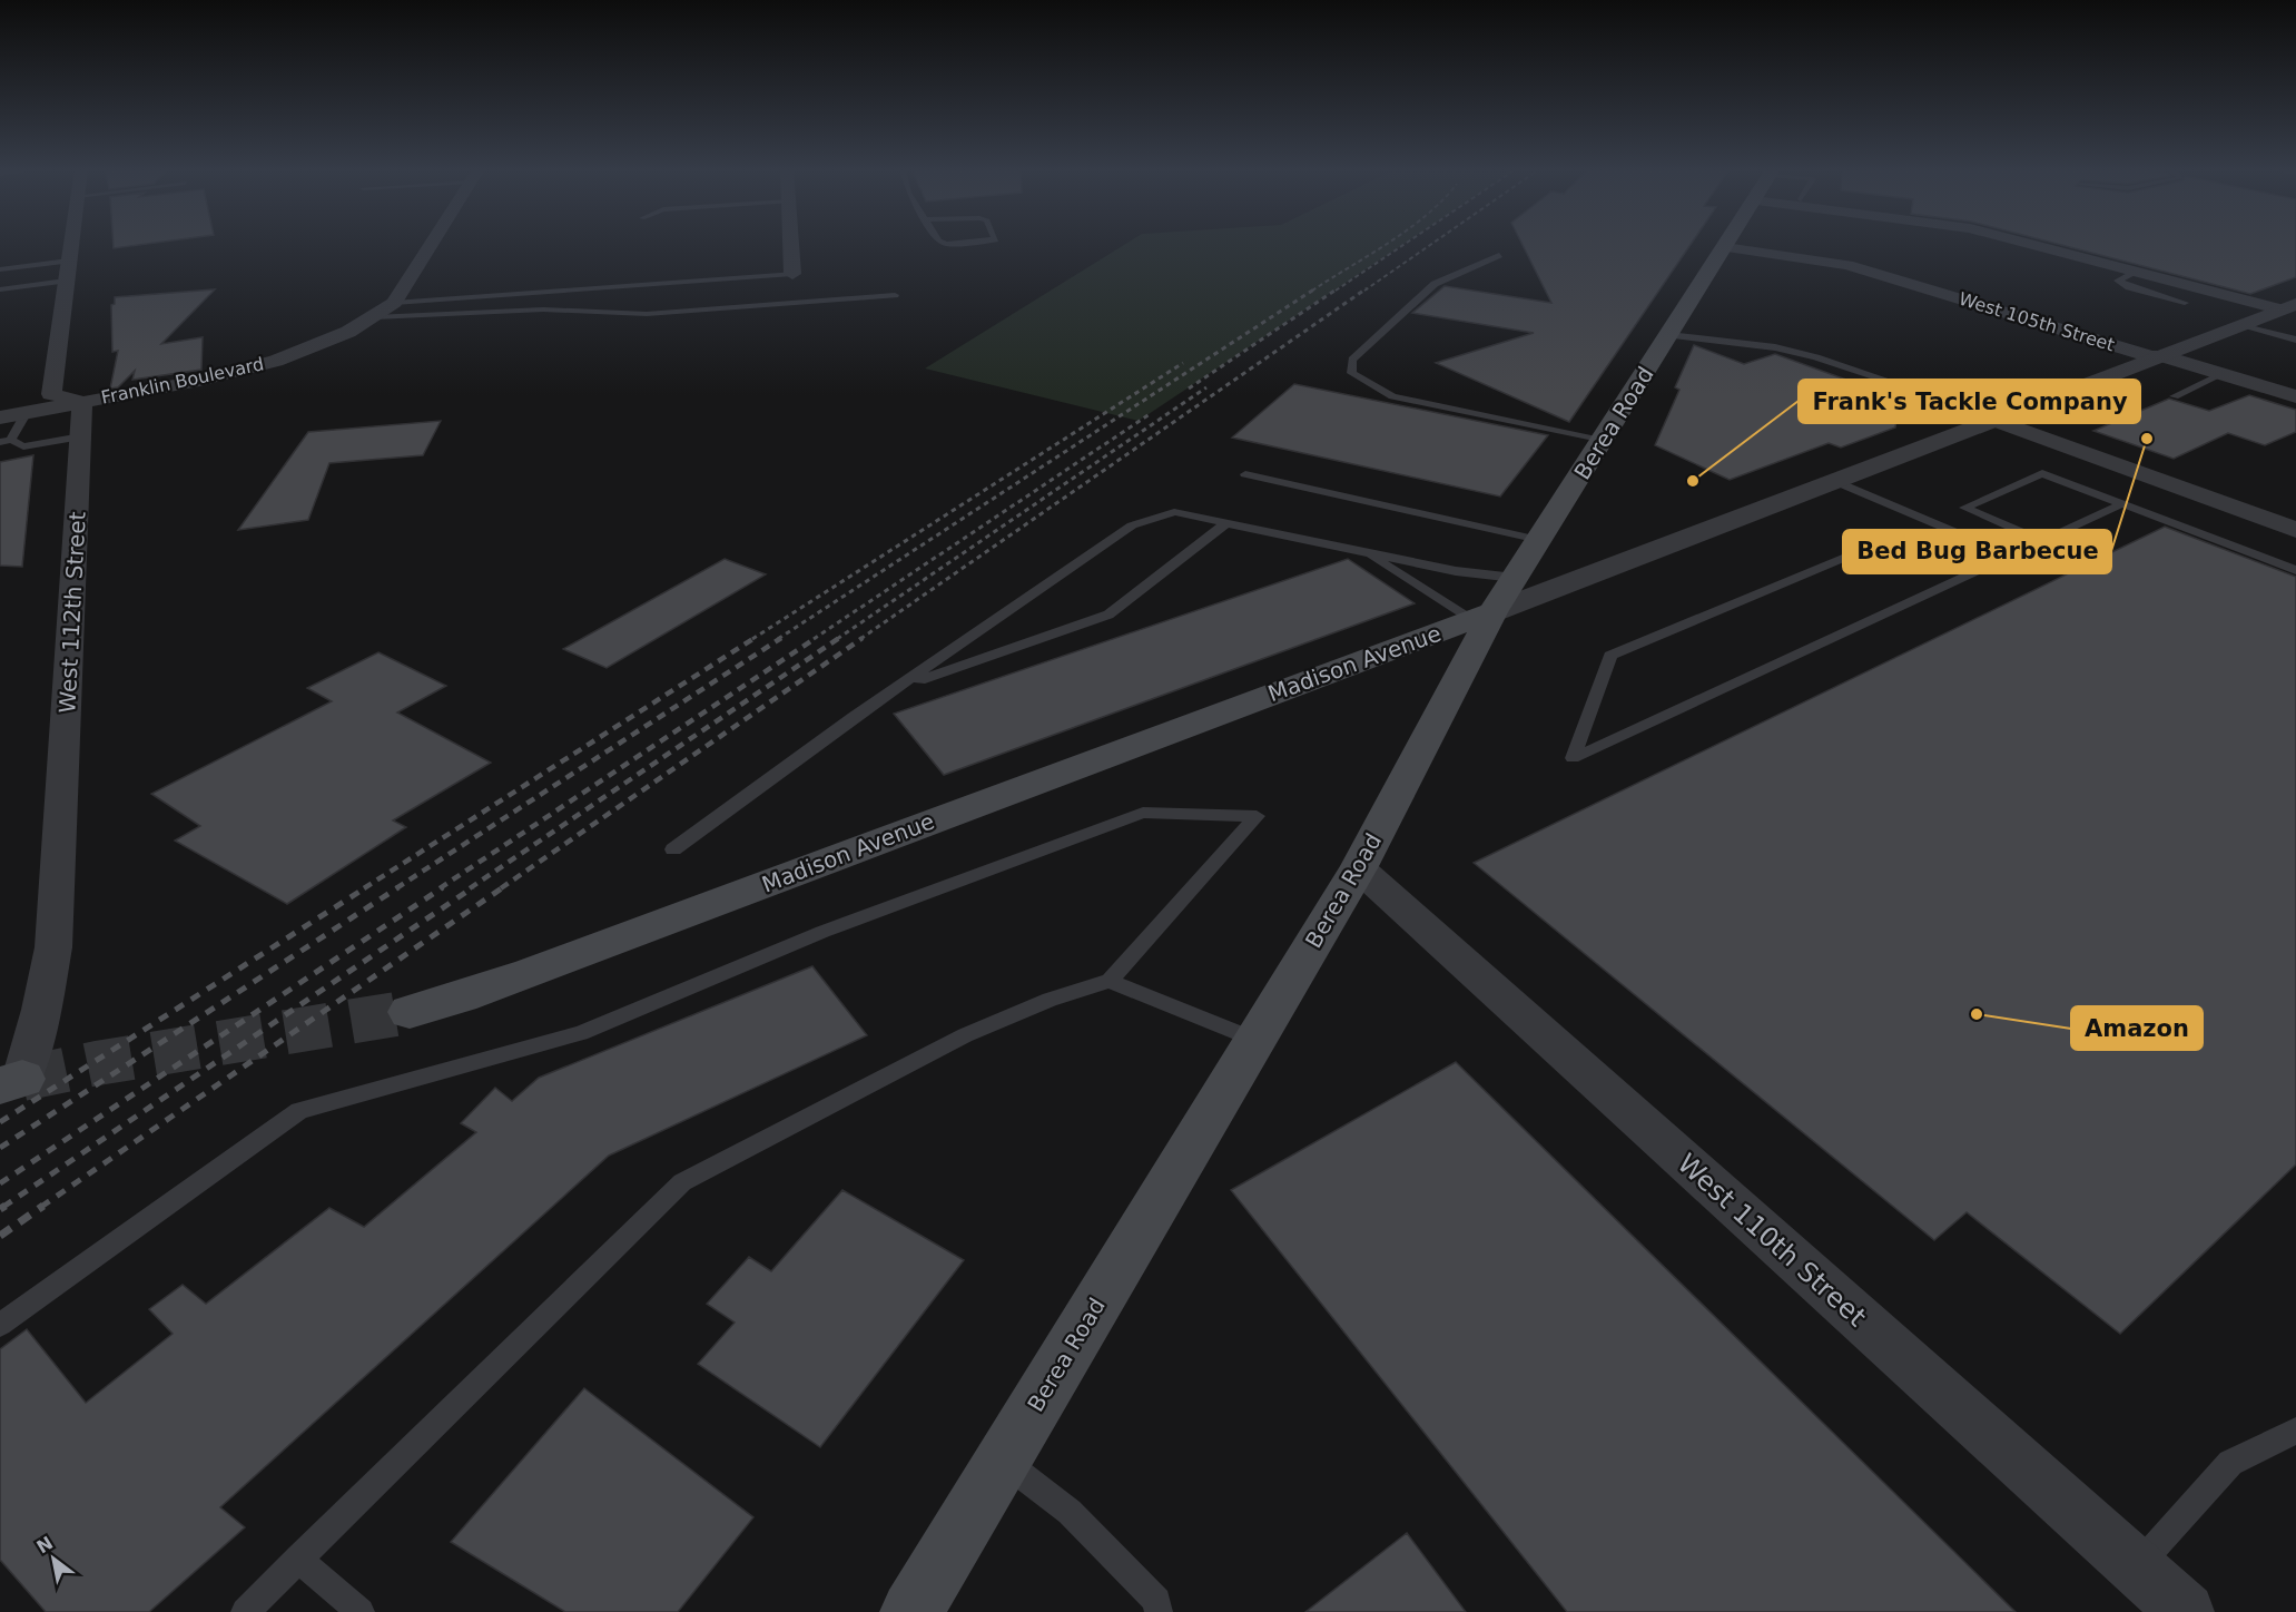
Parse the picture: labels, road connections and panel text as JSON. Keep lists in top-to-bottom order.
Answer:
{
  "streets": {
    "main road": ["Berea Road", "Madison Avenue"],
    "street": [
      "West 105th Street",
      "Franklin Boulevard",
      "West 112th Street",
      "West 110th Street"
    ]
  },
  "crossings": [
    ["West 105th Street", "Berea Road"],
    ["West 105th Street", "Madison Avenue"],
    ["Franklin Boulevard", "West 112th Street"],
    ["Berea Road", "Madison Avenue"],
    ["Berea Road", "West 110th Street"]
  ],
  "places": ["Bed Bug Barbecue", "Frank's Tackle Company", "Amazon"],
  "north": "top left"
}
